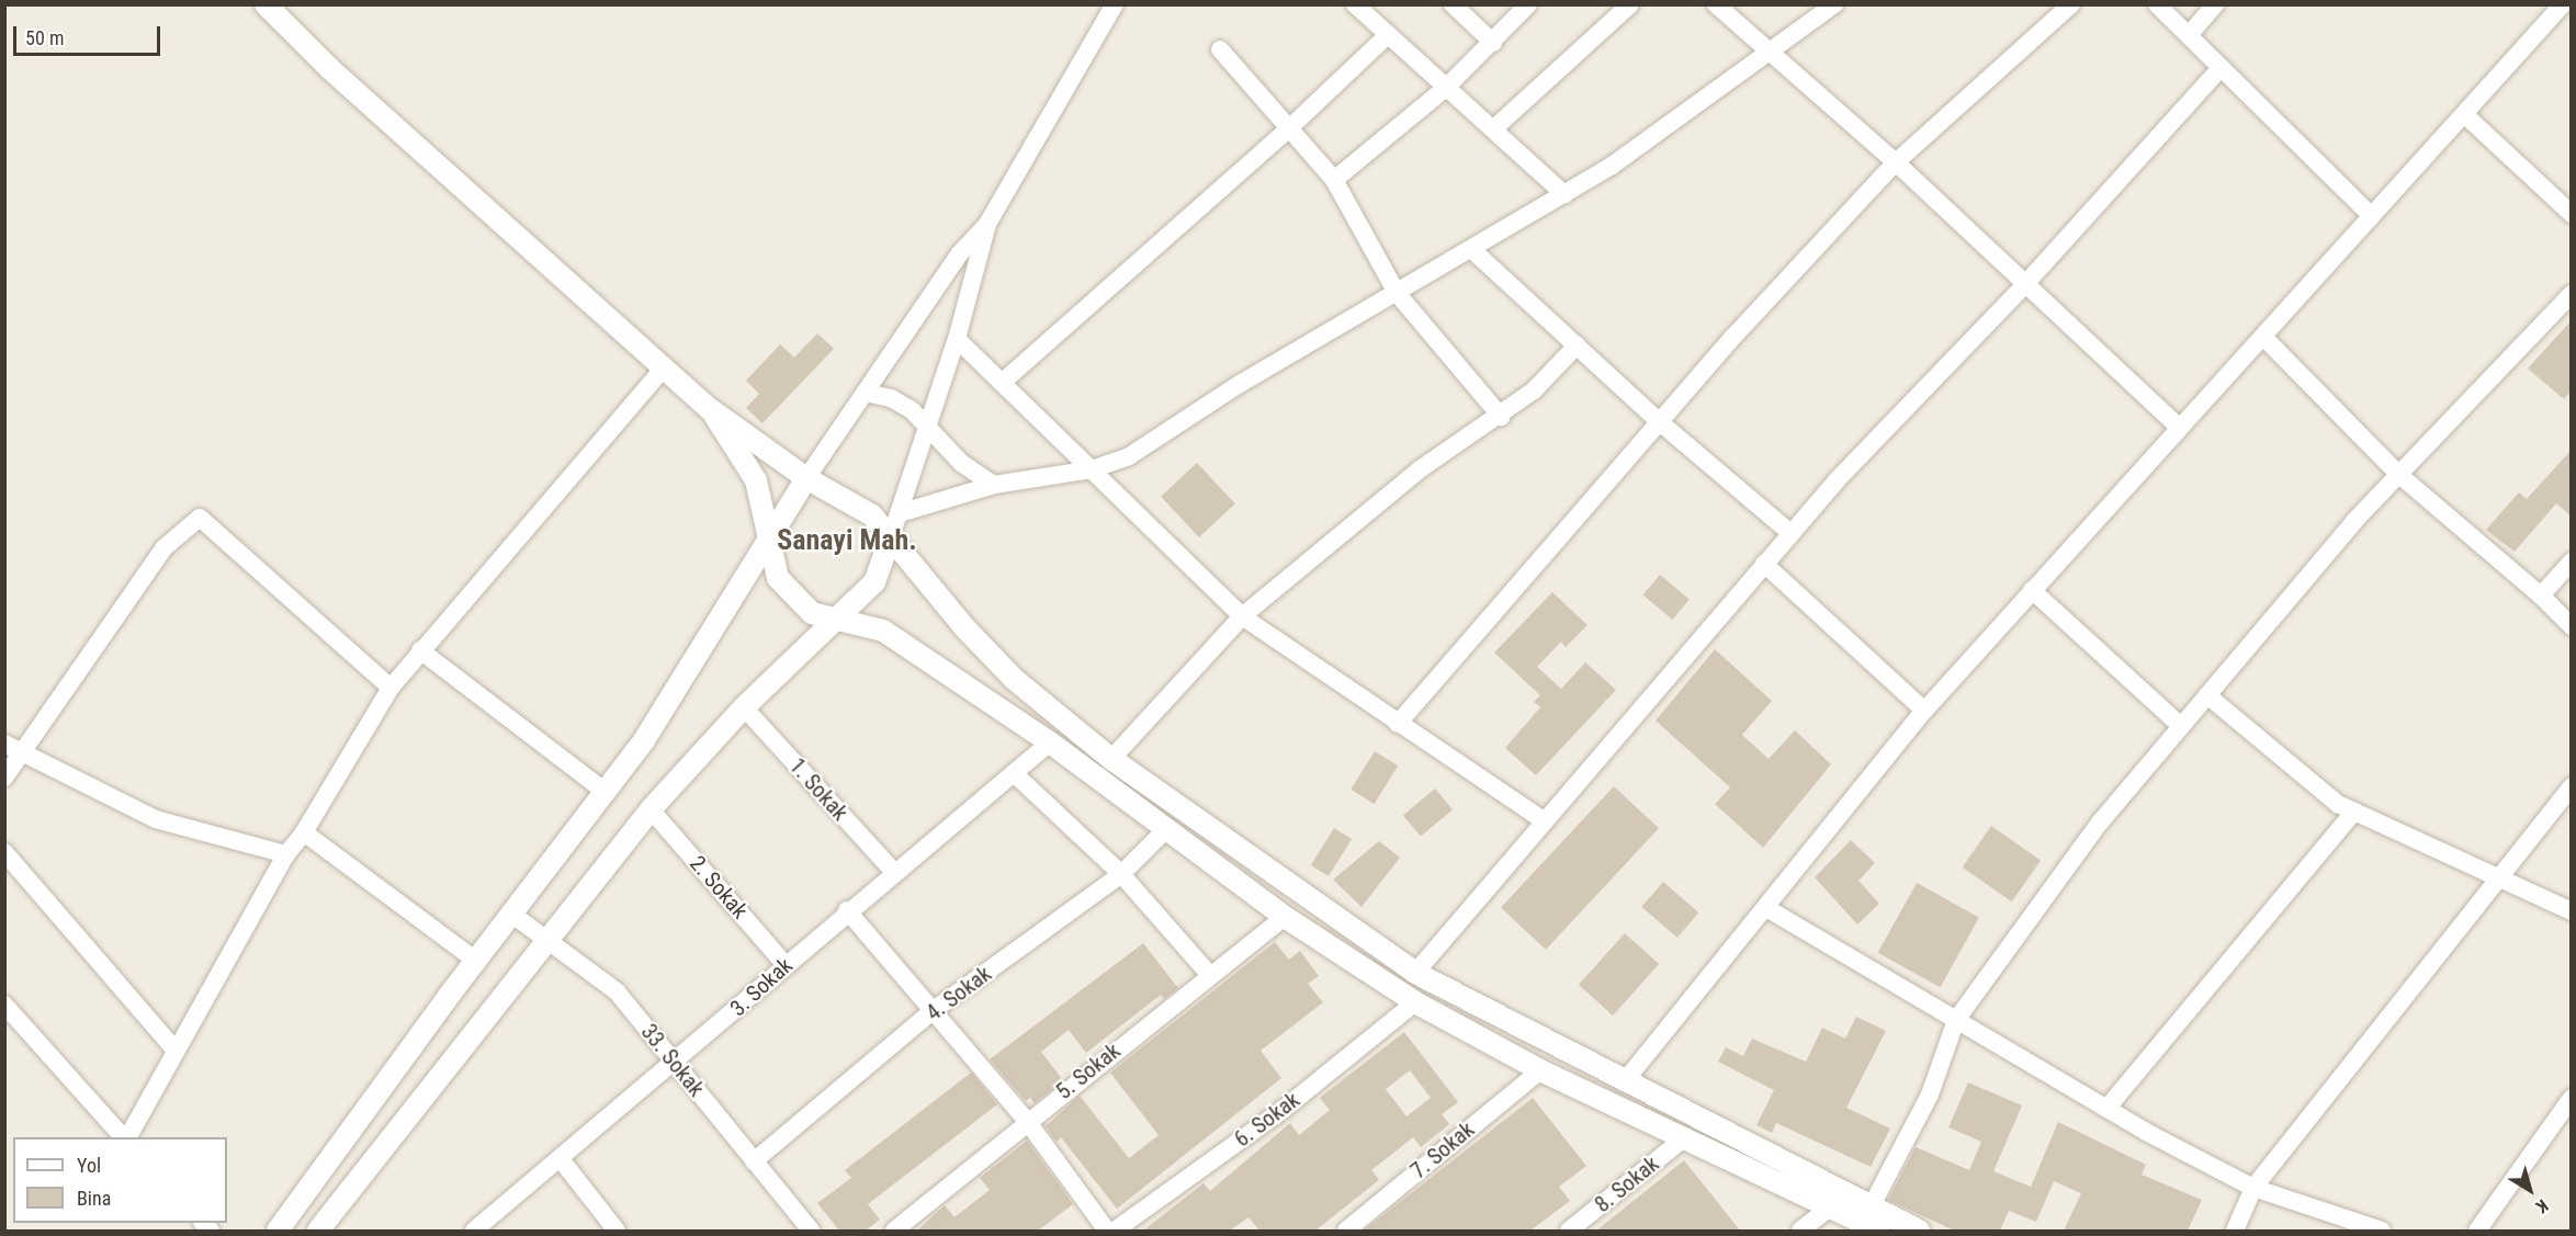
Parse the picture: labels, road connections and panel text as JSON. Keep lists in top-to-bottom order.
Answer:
{
  "streets": {
    "street": [
      "1. Sokak",
      "2. Sokak",
      "3. Sokak",
      "4. Sokak",
      "33. Sokak",
      "5. Sokak",
      "6. Sokak",
      "7. Sokak",
      "8. Sokak"
    ]
  },
  "crossings": [
    ["1. Sokak", "3. Sokak"],
    ["2. Sokak", "3. Sokak"],
    ["3. Sokak", "33. Sokak"],
    ["4. Sokak", "33. Sokak"]
  ],
  "districts": ["Sanayi Mah."],
  "legend": ["Yol", "Bina"],
  "scale_bar": "50 m",
  "north": "bottom right"
}
